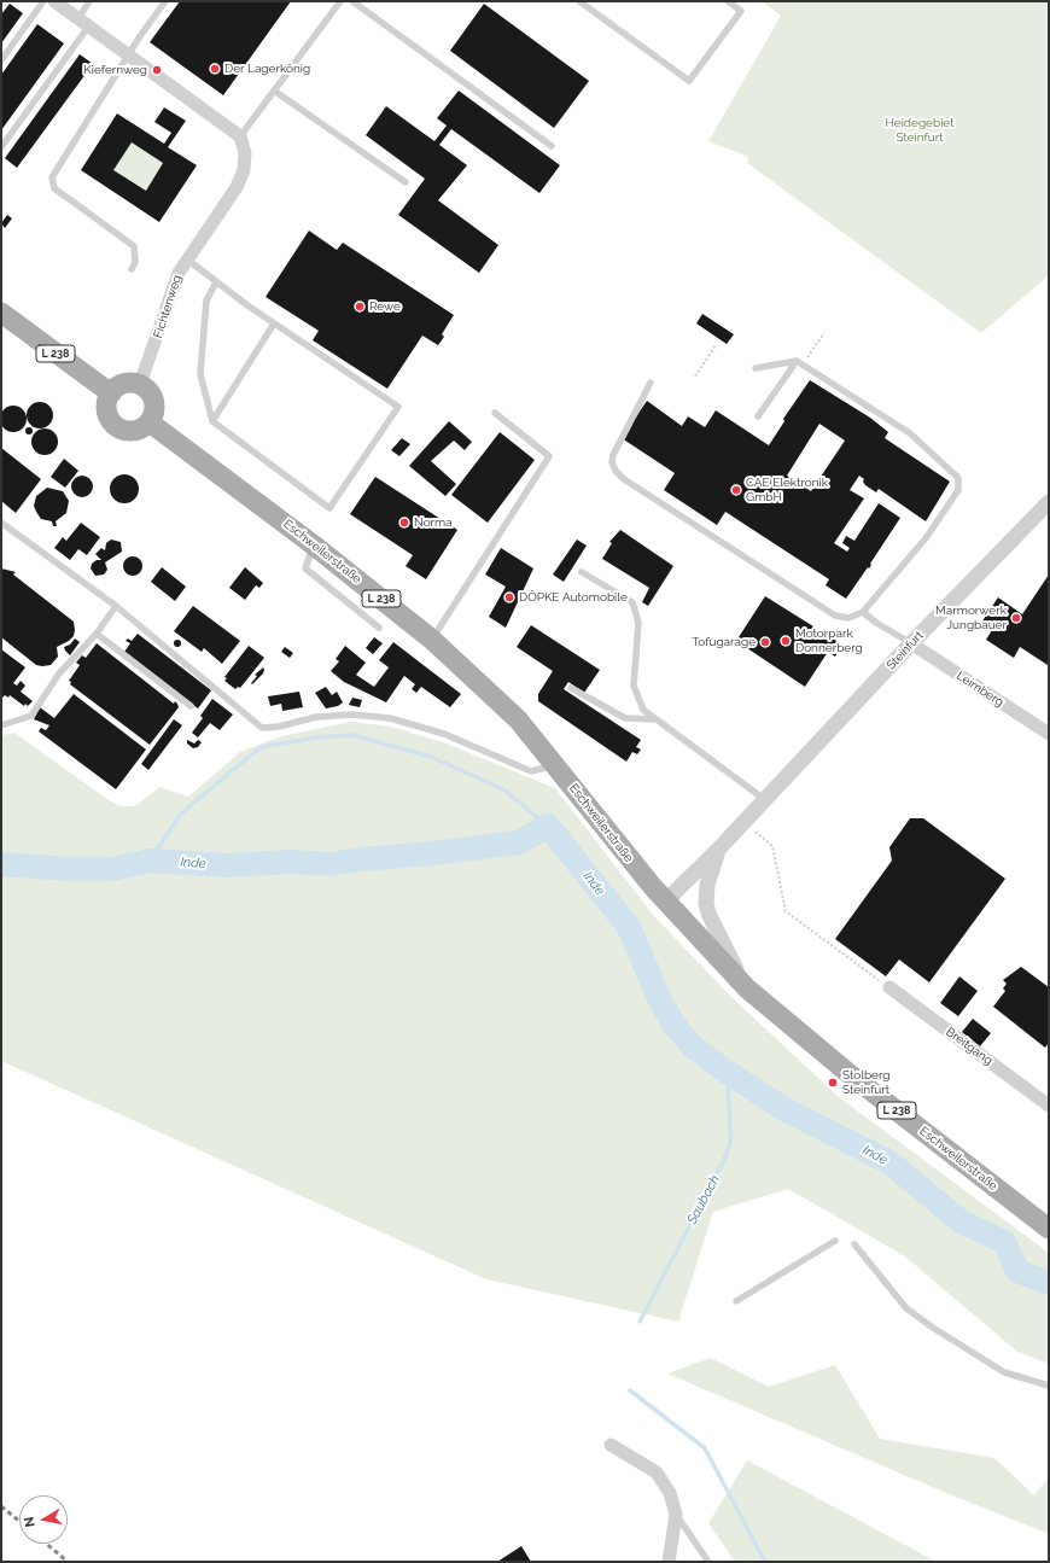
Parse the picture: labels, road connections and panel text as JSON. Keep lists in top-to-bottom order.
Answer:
{
  "streets": {
    "main road": ["L 238", "Eschweilerstraße"],
    "street": [
      "Fichtenweg",
      "Steinfurt",
      "Leimberg",
      "Breitgang"
    ]
  },
  "crossings": [
    ["Fichtenweg", "L 238"],
    ["Fichtenweg", "Eschweilerstraße"],
    ["L 238", "Eschweilerstraße"],
    ["Eschweilerstraße", "Steinfurt"],
    ["Steinfurt", "Leimberg"]
  ],
  "water": ["Inde", "Saubach"],
  "parks": ["Heidegebiet Steinfurt"],
  "places": [
    "Der Lagerkönig",
    "Kiefernweg",
    "Rewe",
    "CAE Elektronik GmbH",
    "Norma",
    "DÖPKE Automobile",
    "Marmorwerk Jungbauer",
    "Motorpark Donnerberg",
    "Tofugarage",
    "Stolberg Steinfurt"
  ],
  "north": "left"
}
